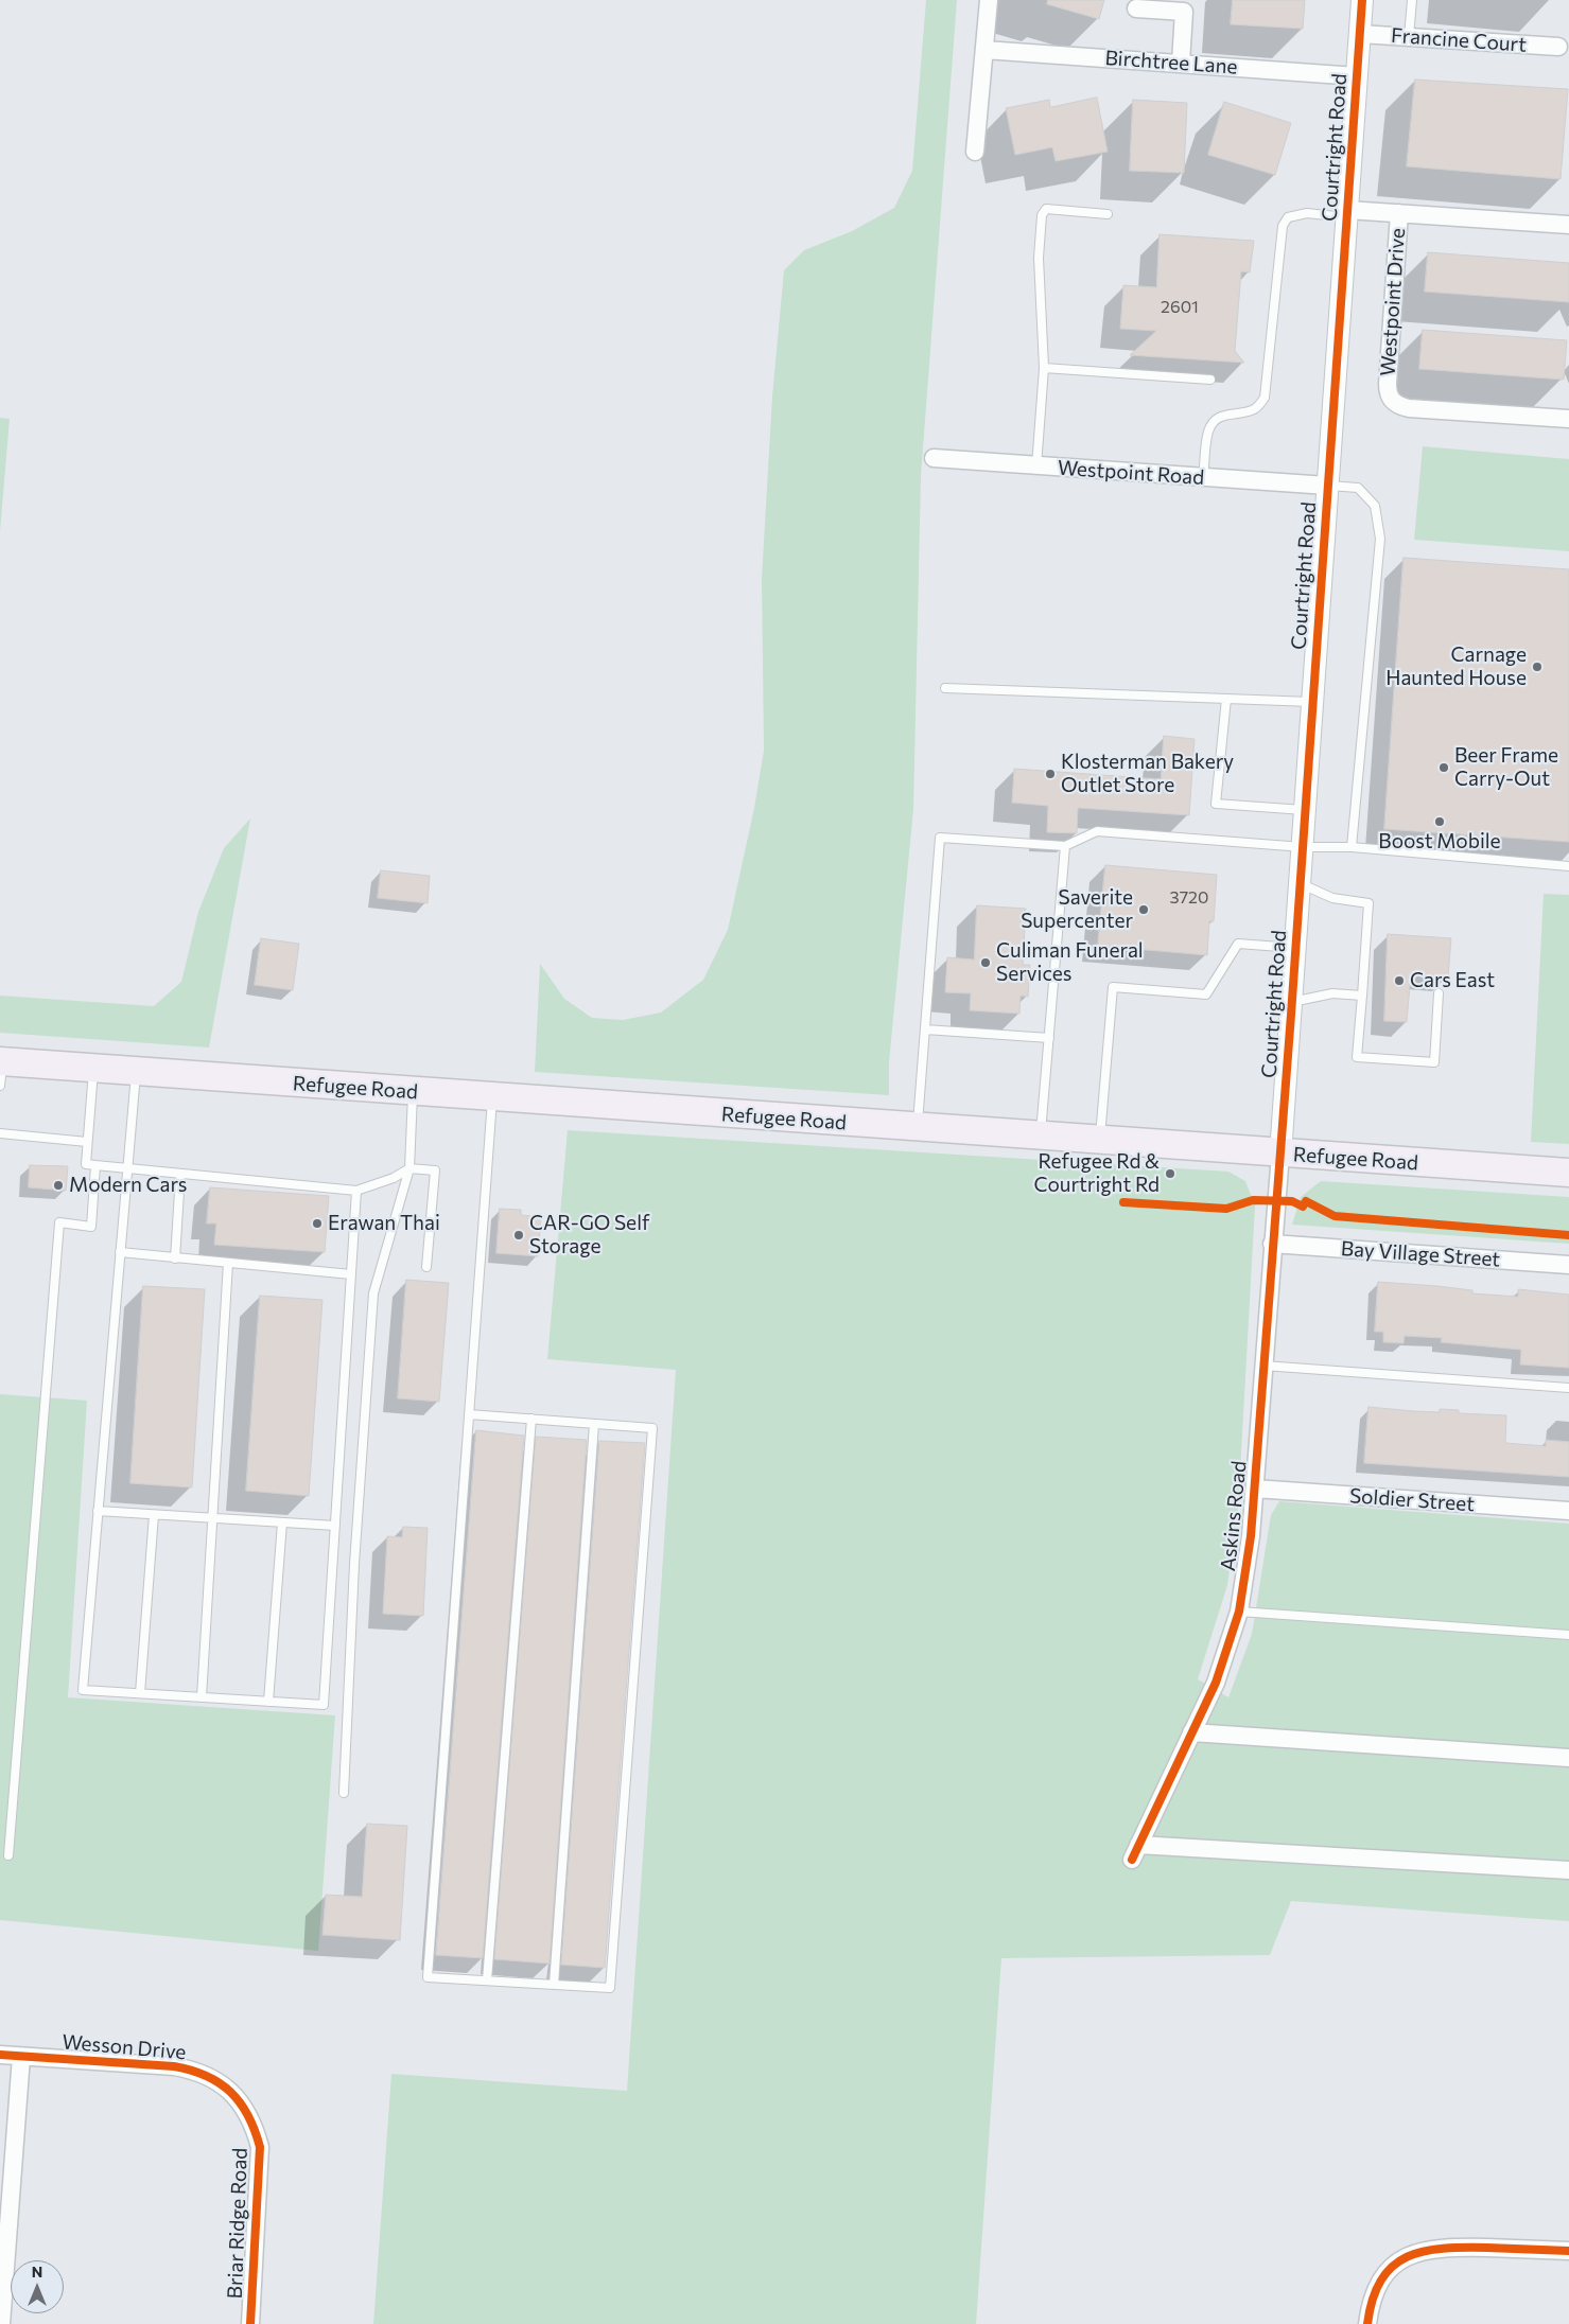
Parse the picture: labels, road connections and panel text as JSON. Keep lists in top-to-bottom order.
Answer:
{
  "streets": {
    "main road": ["Refugee Road"],
    "street": [
      "Francine Court",
      "Birchtree Lane",
      "Courtright Road",
      "Westpoint Drive",
      "Westpoint Road",
      "Bay Village Street",
      "Soldier Street",
      "Askins Road",
      "Wesson Drive",
      "Briar Ridge Road"
    ]
  },
  "crossings": [
    ["Francine Court", "Courtright Road"],
    ["Birchtree Lane", "Courtright Road"],
    ["Courtright Road", "Westpoint Road"],
    ["Courtright Road", "Refugee Road"],
    ["Courtright Road", "Askins Road"],
    ["Refugee Road", "Askins Road"],
    ["Bay Village Street", "Askins Road"],
    ["Soldier Street", "Askins Road"],
    ["Wesson Drive", "Briar Ridge Road"]
  ],
  "places": [
    "Carnage Haunted House",
    "Beer Frame Carry-Out",
    "Klosterman Bakery Outlet Store",
    "Boost Mobile",
    "Saverite Supercenter",
    "Culiman Funeral Services",
    "Cars East",
    "Refugee Rd & Courtright Rd",
    "Modern Cars",
    "Erawan Thai",
    "CAR-GO Self Storage"
  ],
  "house_numbers": ["2601", "3720"],
  "north": "top"
}
